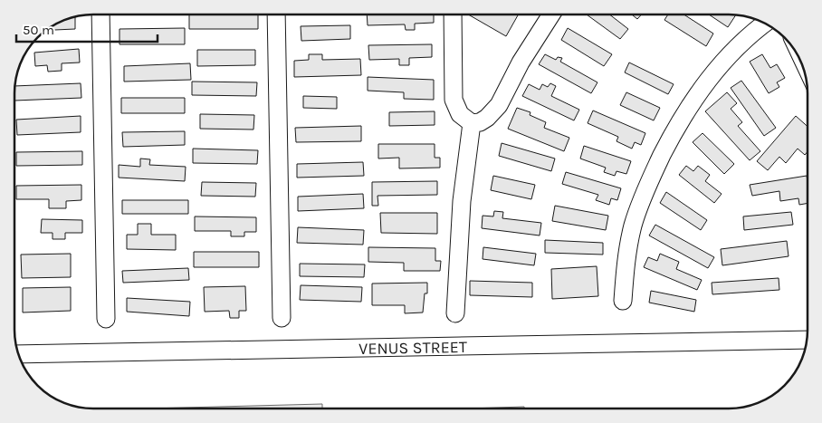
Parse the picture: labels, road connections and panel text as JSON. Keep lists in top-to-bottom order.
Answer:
{
  "streets": {
    "street": ["VENUS STREET"]
  },
  "scale_bar": "50 m"
}
